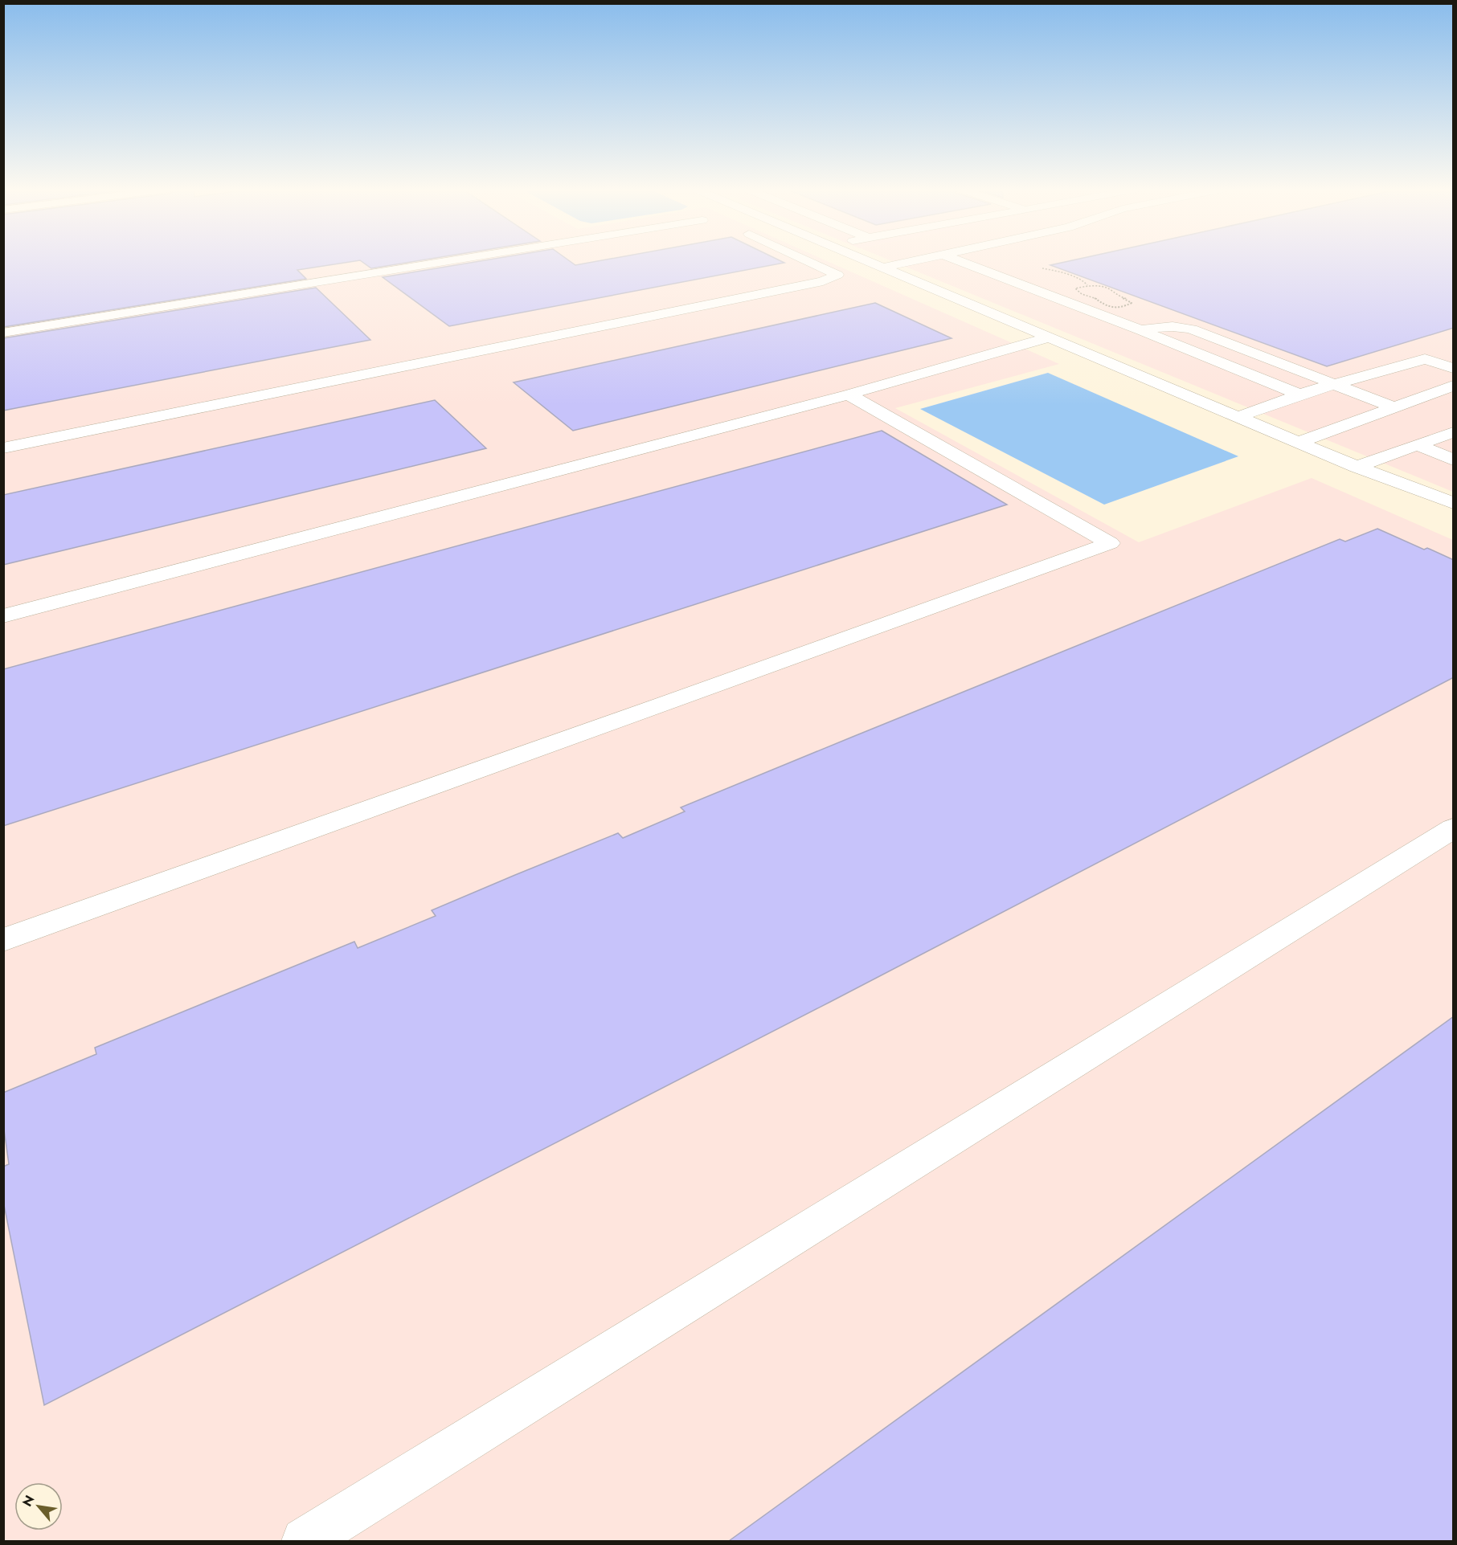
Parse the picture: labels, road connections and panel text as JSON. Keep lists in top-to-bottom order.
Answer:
{
  "north": "top left"
}
